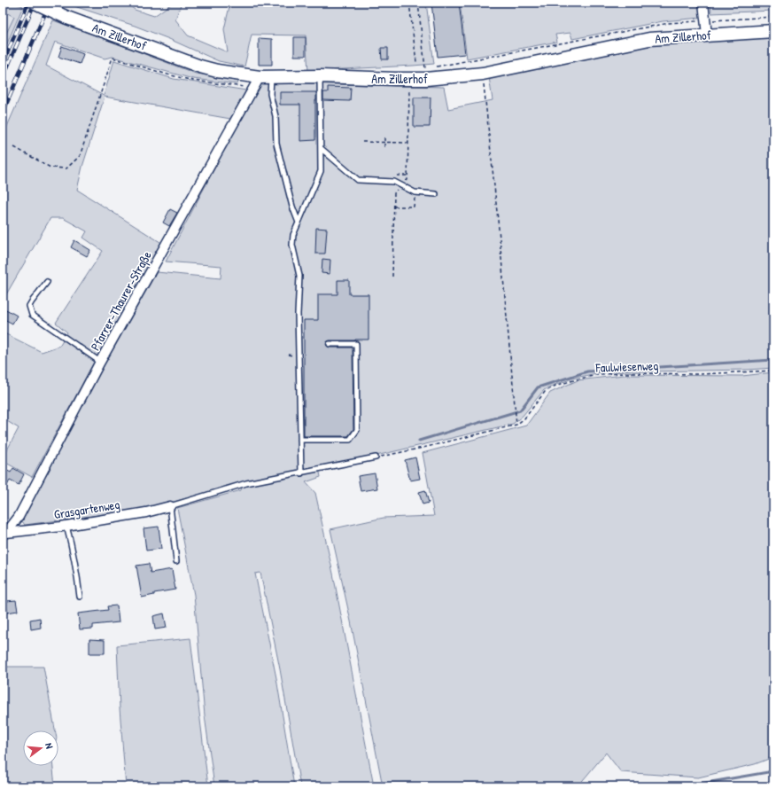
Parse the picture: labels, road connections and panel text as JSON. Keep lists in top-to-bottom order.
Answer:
{
  "streets": {
    "street": ["Am Zillerhof", "Pfarrer-Thaurer-Straße", "Grasgartenweg"],
    "path": ["Faulwiesenweg"]
  },
  "crossings": [
    ["Am Zillerhof", "Pfarrer-Thaurer-Straße"],
    ["Pfarrer-Thaurer-Straße", "Grasgartenweg"]
  ],
  "north": "right"
}
